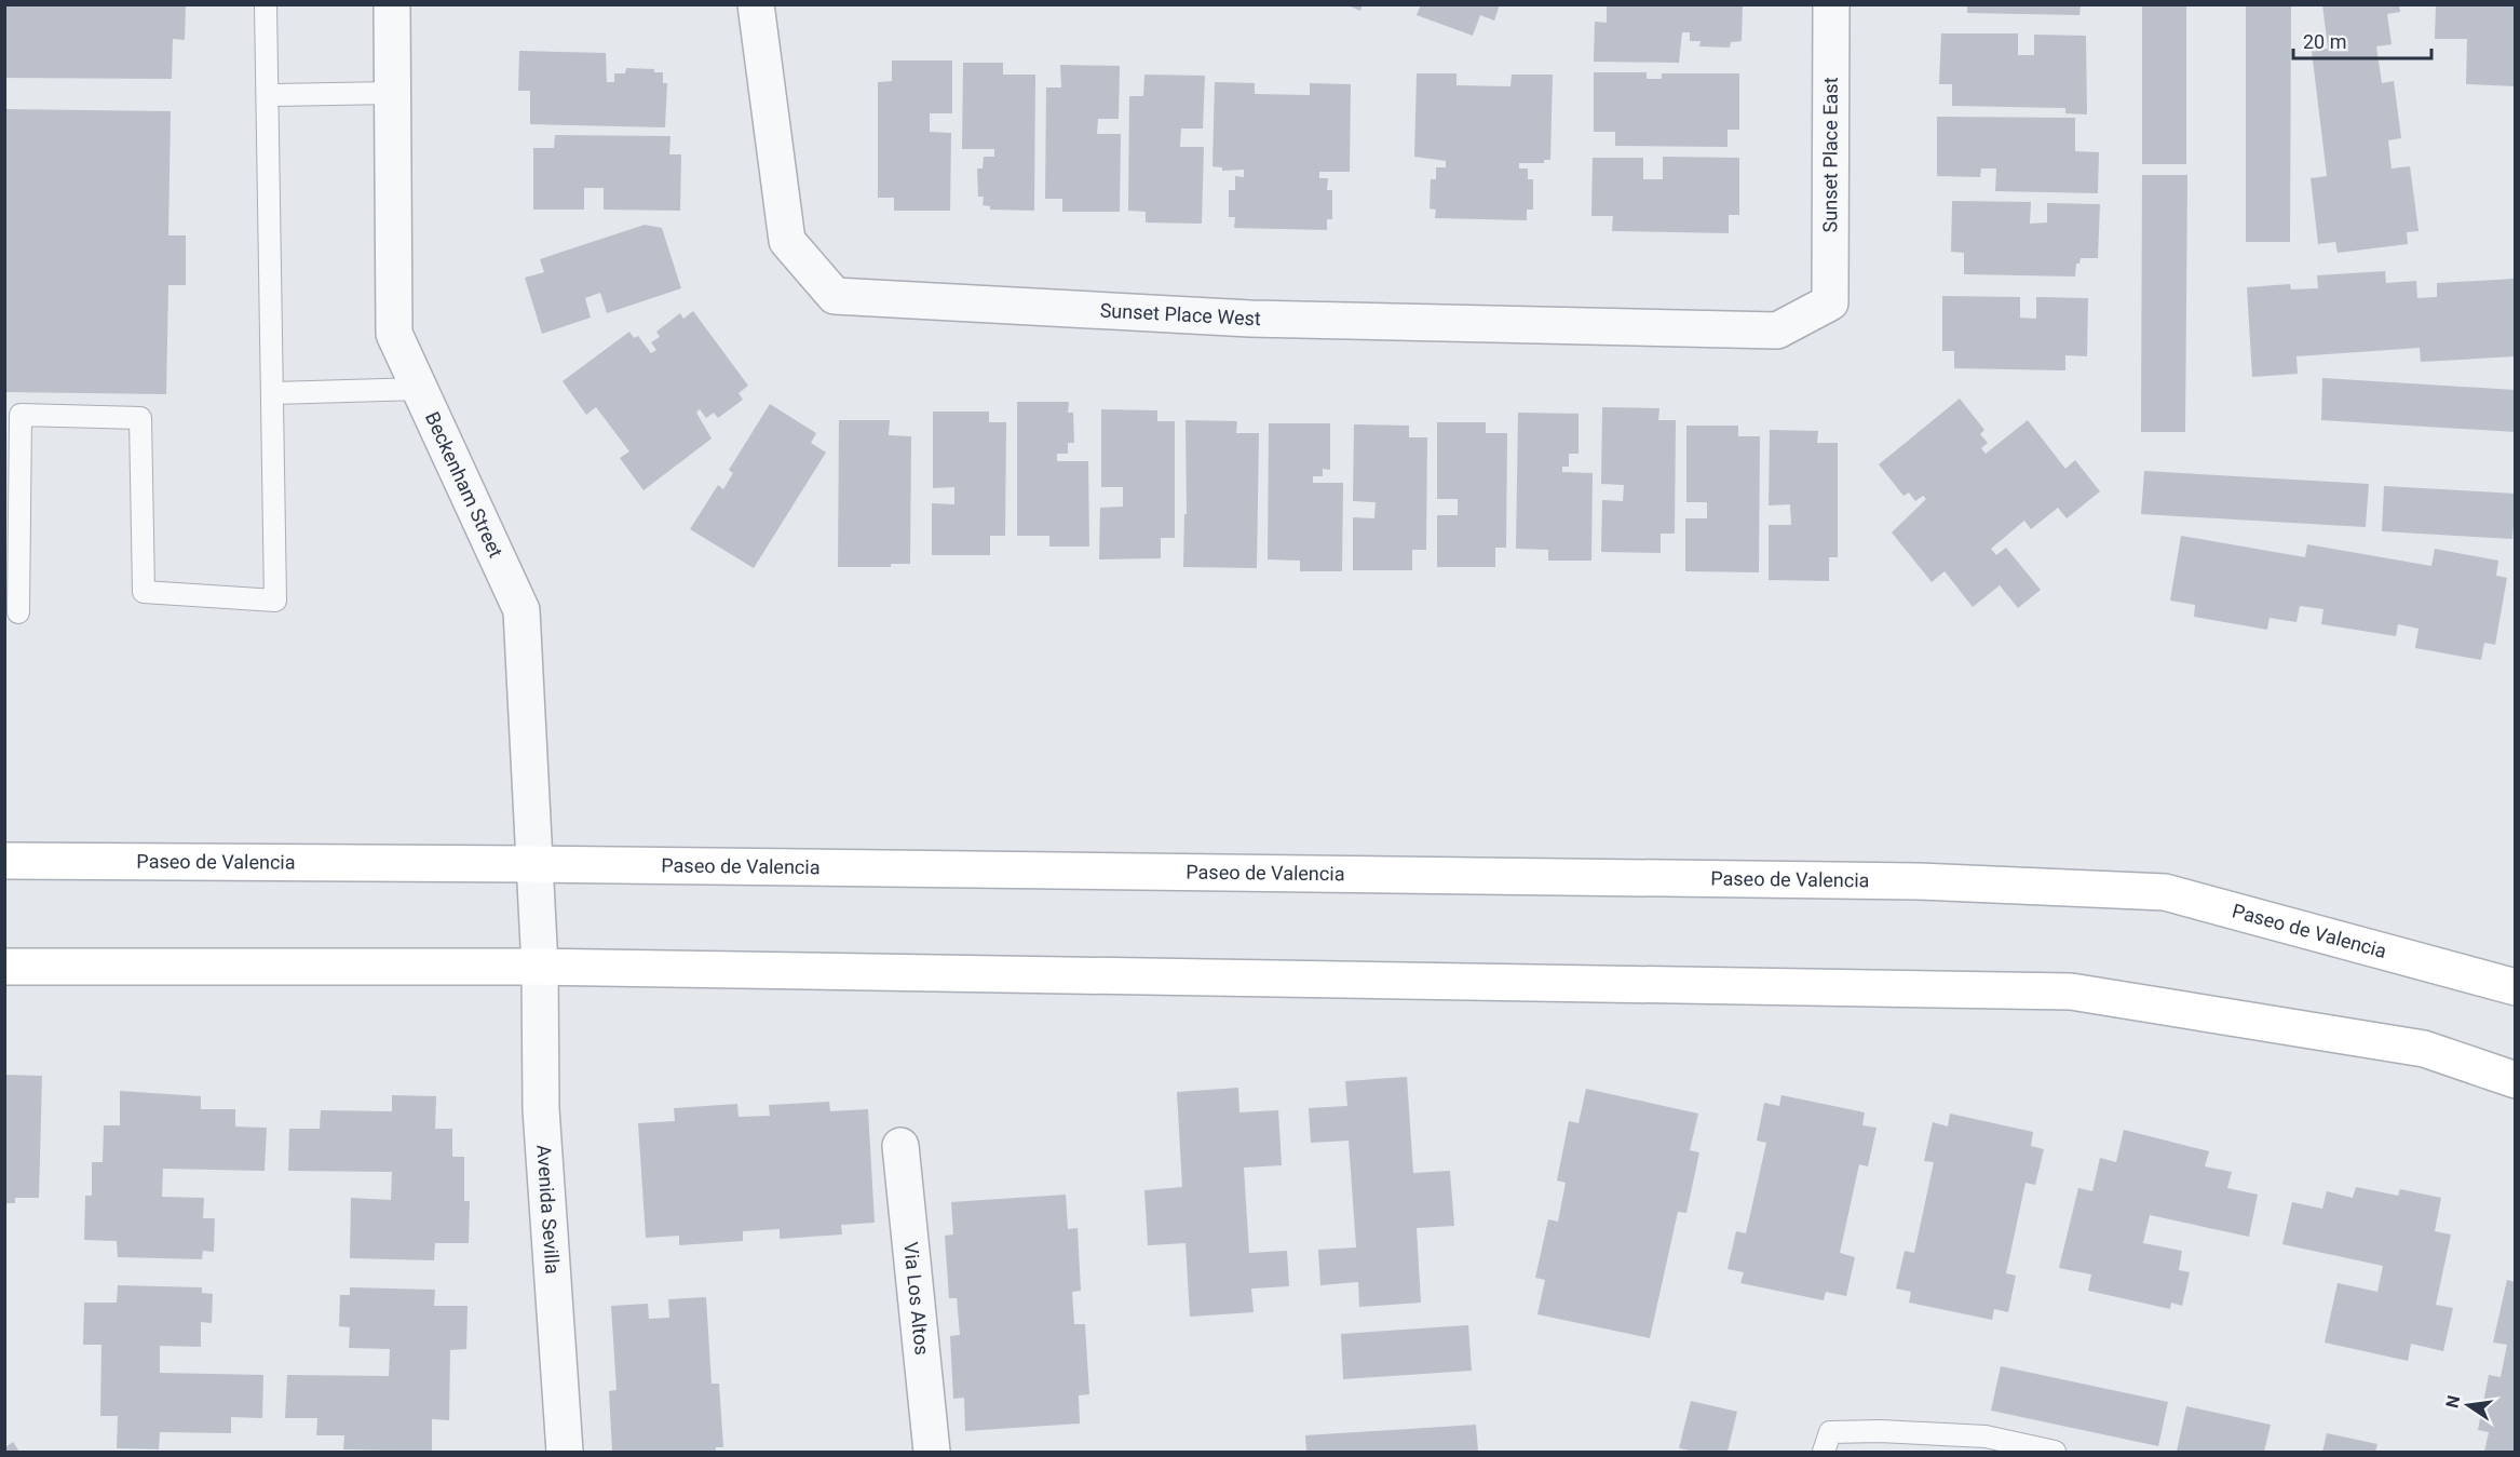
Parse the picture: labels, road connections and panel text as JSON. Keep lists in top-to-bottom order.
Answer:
{
  "streets": {
    "main road": ["Paseo de Valencia"],
    "street": [
      "Sunset Place East",
      "Sunset Place West",
      "Beckenham Street",
      "Avenida Sevilla",
      "Via Los Altos"
    ]
  },
  "crossings": [
    ["Sunset Place East", "Sunset Place West"],
    ["Beckenham Street", "Paseo de Valencia"],
    ["Beckenham Street", "Avenida Sevilla"]
  ],
  "scale_bar": "20 m",
  "north": "left"
}
